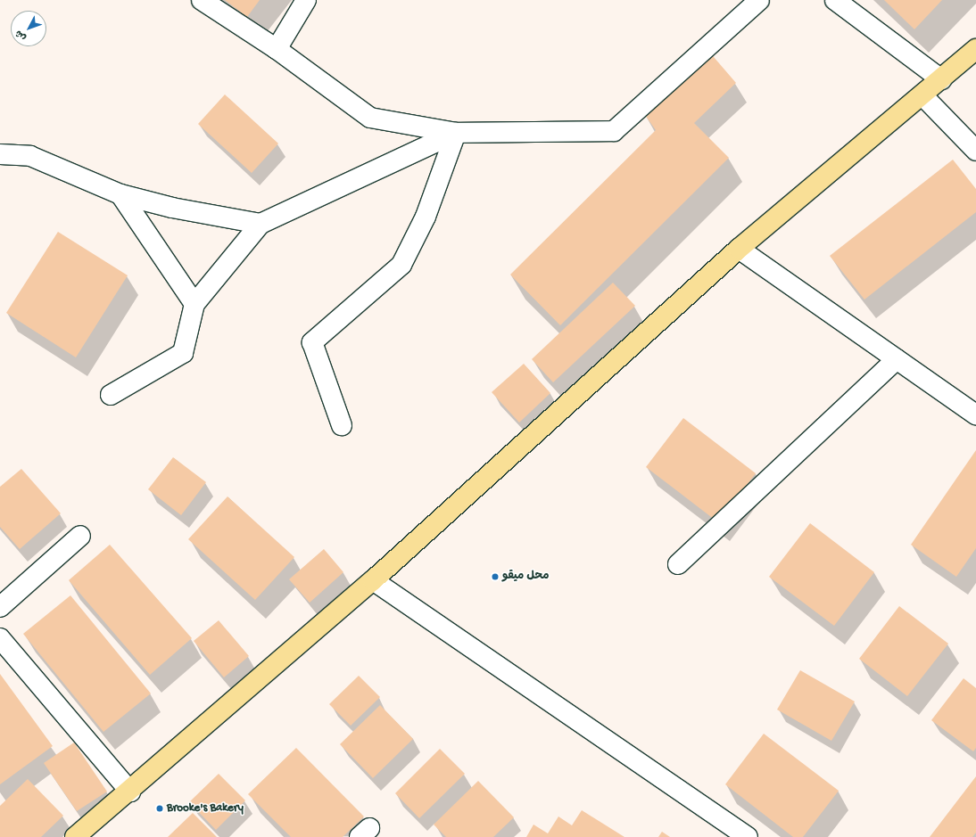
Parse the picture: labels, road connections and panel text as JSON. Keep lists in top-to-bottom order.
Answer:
{
  "places": ["محل ميقو", "Brooke's Bakery"],
  "north": "bottom left"
}
